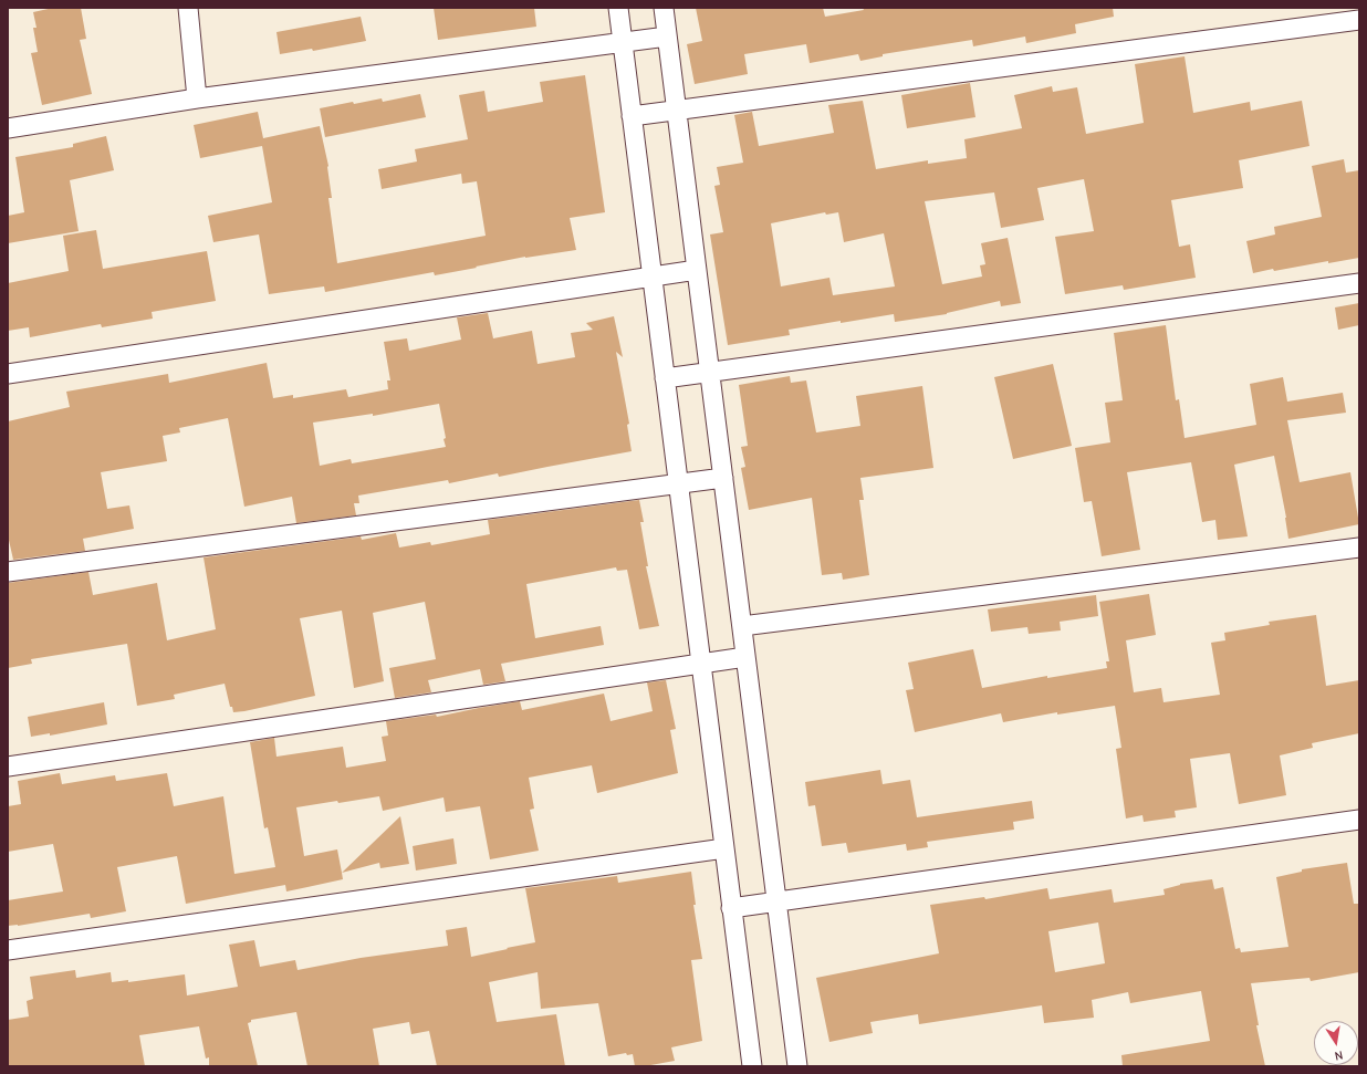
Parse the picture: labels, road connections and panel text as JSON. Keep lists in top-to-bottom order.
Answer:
{
  "north": "bottom"
}
